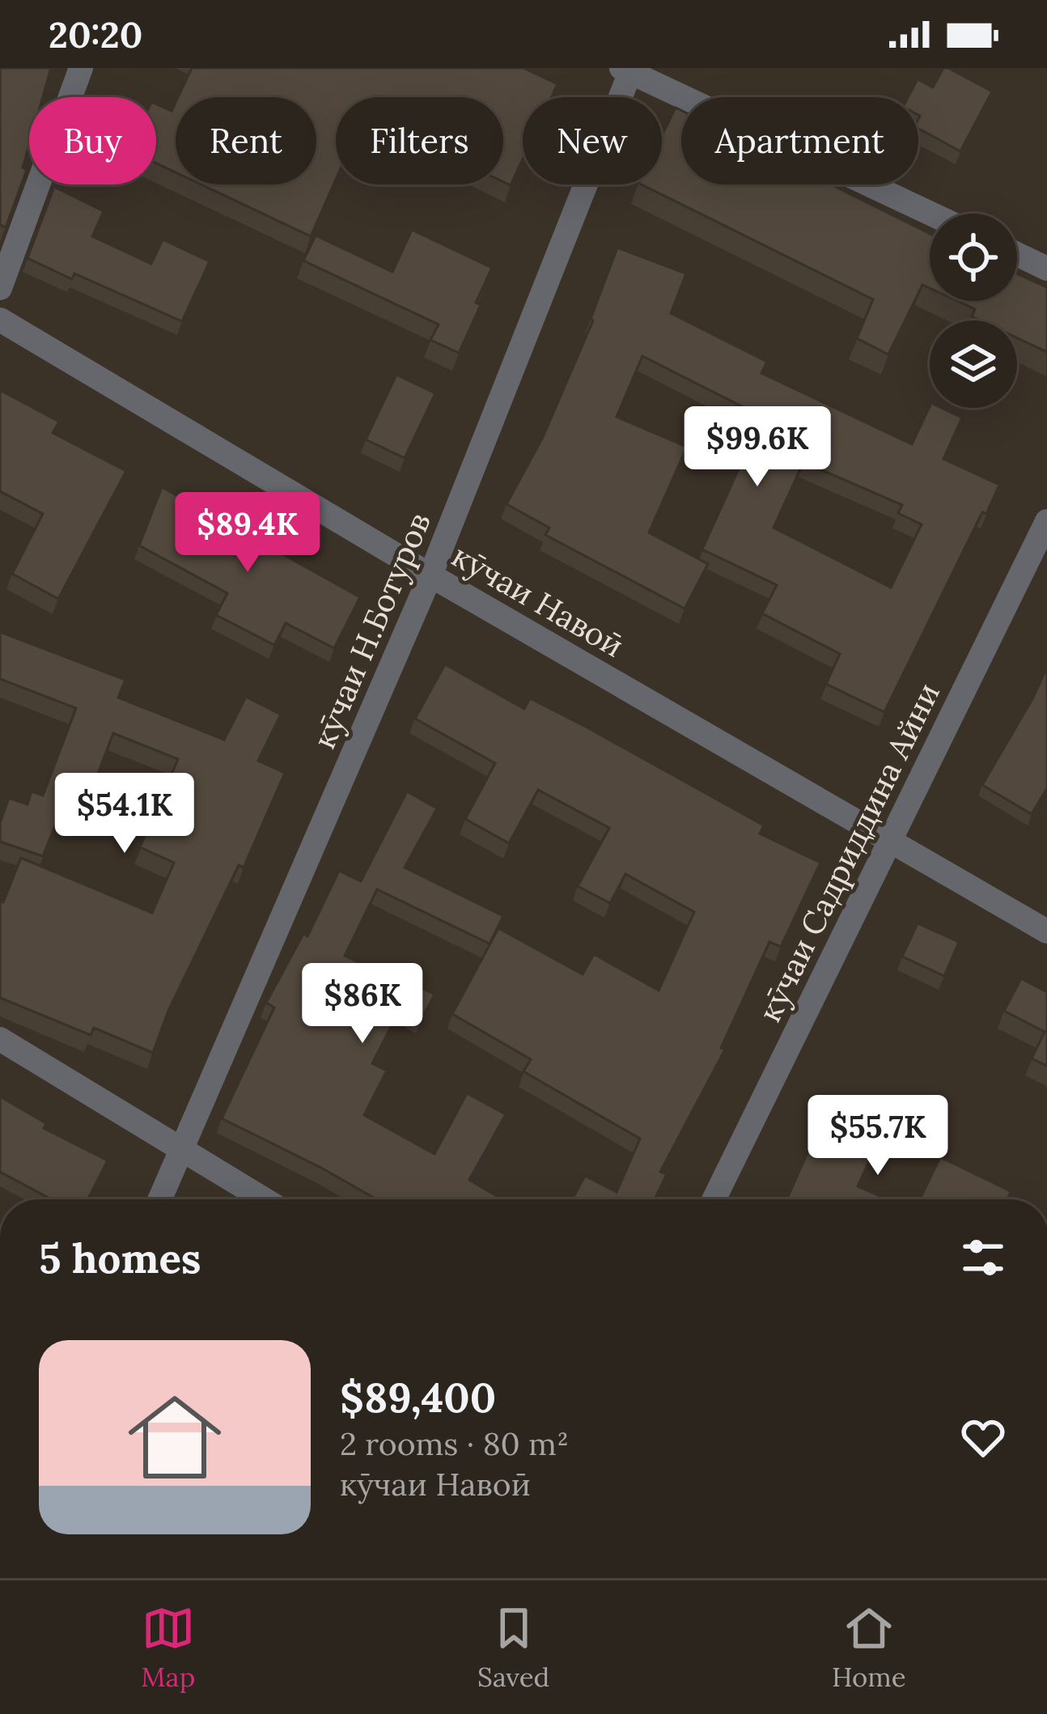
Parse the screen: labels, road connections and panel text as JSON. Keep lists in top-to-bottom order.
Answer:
{
  "streets": {
    "street": ["кӯчаи Навоӣ", "кӯчаи Н.Ботуров", "кӯчаи Садриддина Айни"]
  },
  "crossings": [
    ["кӯчаи Навоӣ", "кӯчаи Н.Ботуров"],
    ["кӯчаи Навоӣ", "кӯчаи Садриддина Айни"]
  ],
  "page": {
    "status": "20:20",
    "chip": [
      "Buy",
      "Rent",
      "Filters",
      "New",
      "Apartment"
    ],
    "price": [
      "$99.6K",
      "$89.4K",
      "$54.1K",
      "$86K",
      "$55.7K"
    ],
    "heading": "5 homes",
    "list": [
      {
        "name": "$89,400",
        "note": "2 rooms · 80 m² · кӯчаи Навоӣ"
      }
    ],
    "tabs": ["Map", "Saved", "Home"]
  }
}
